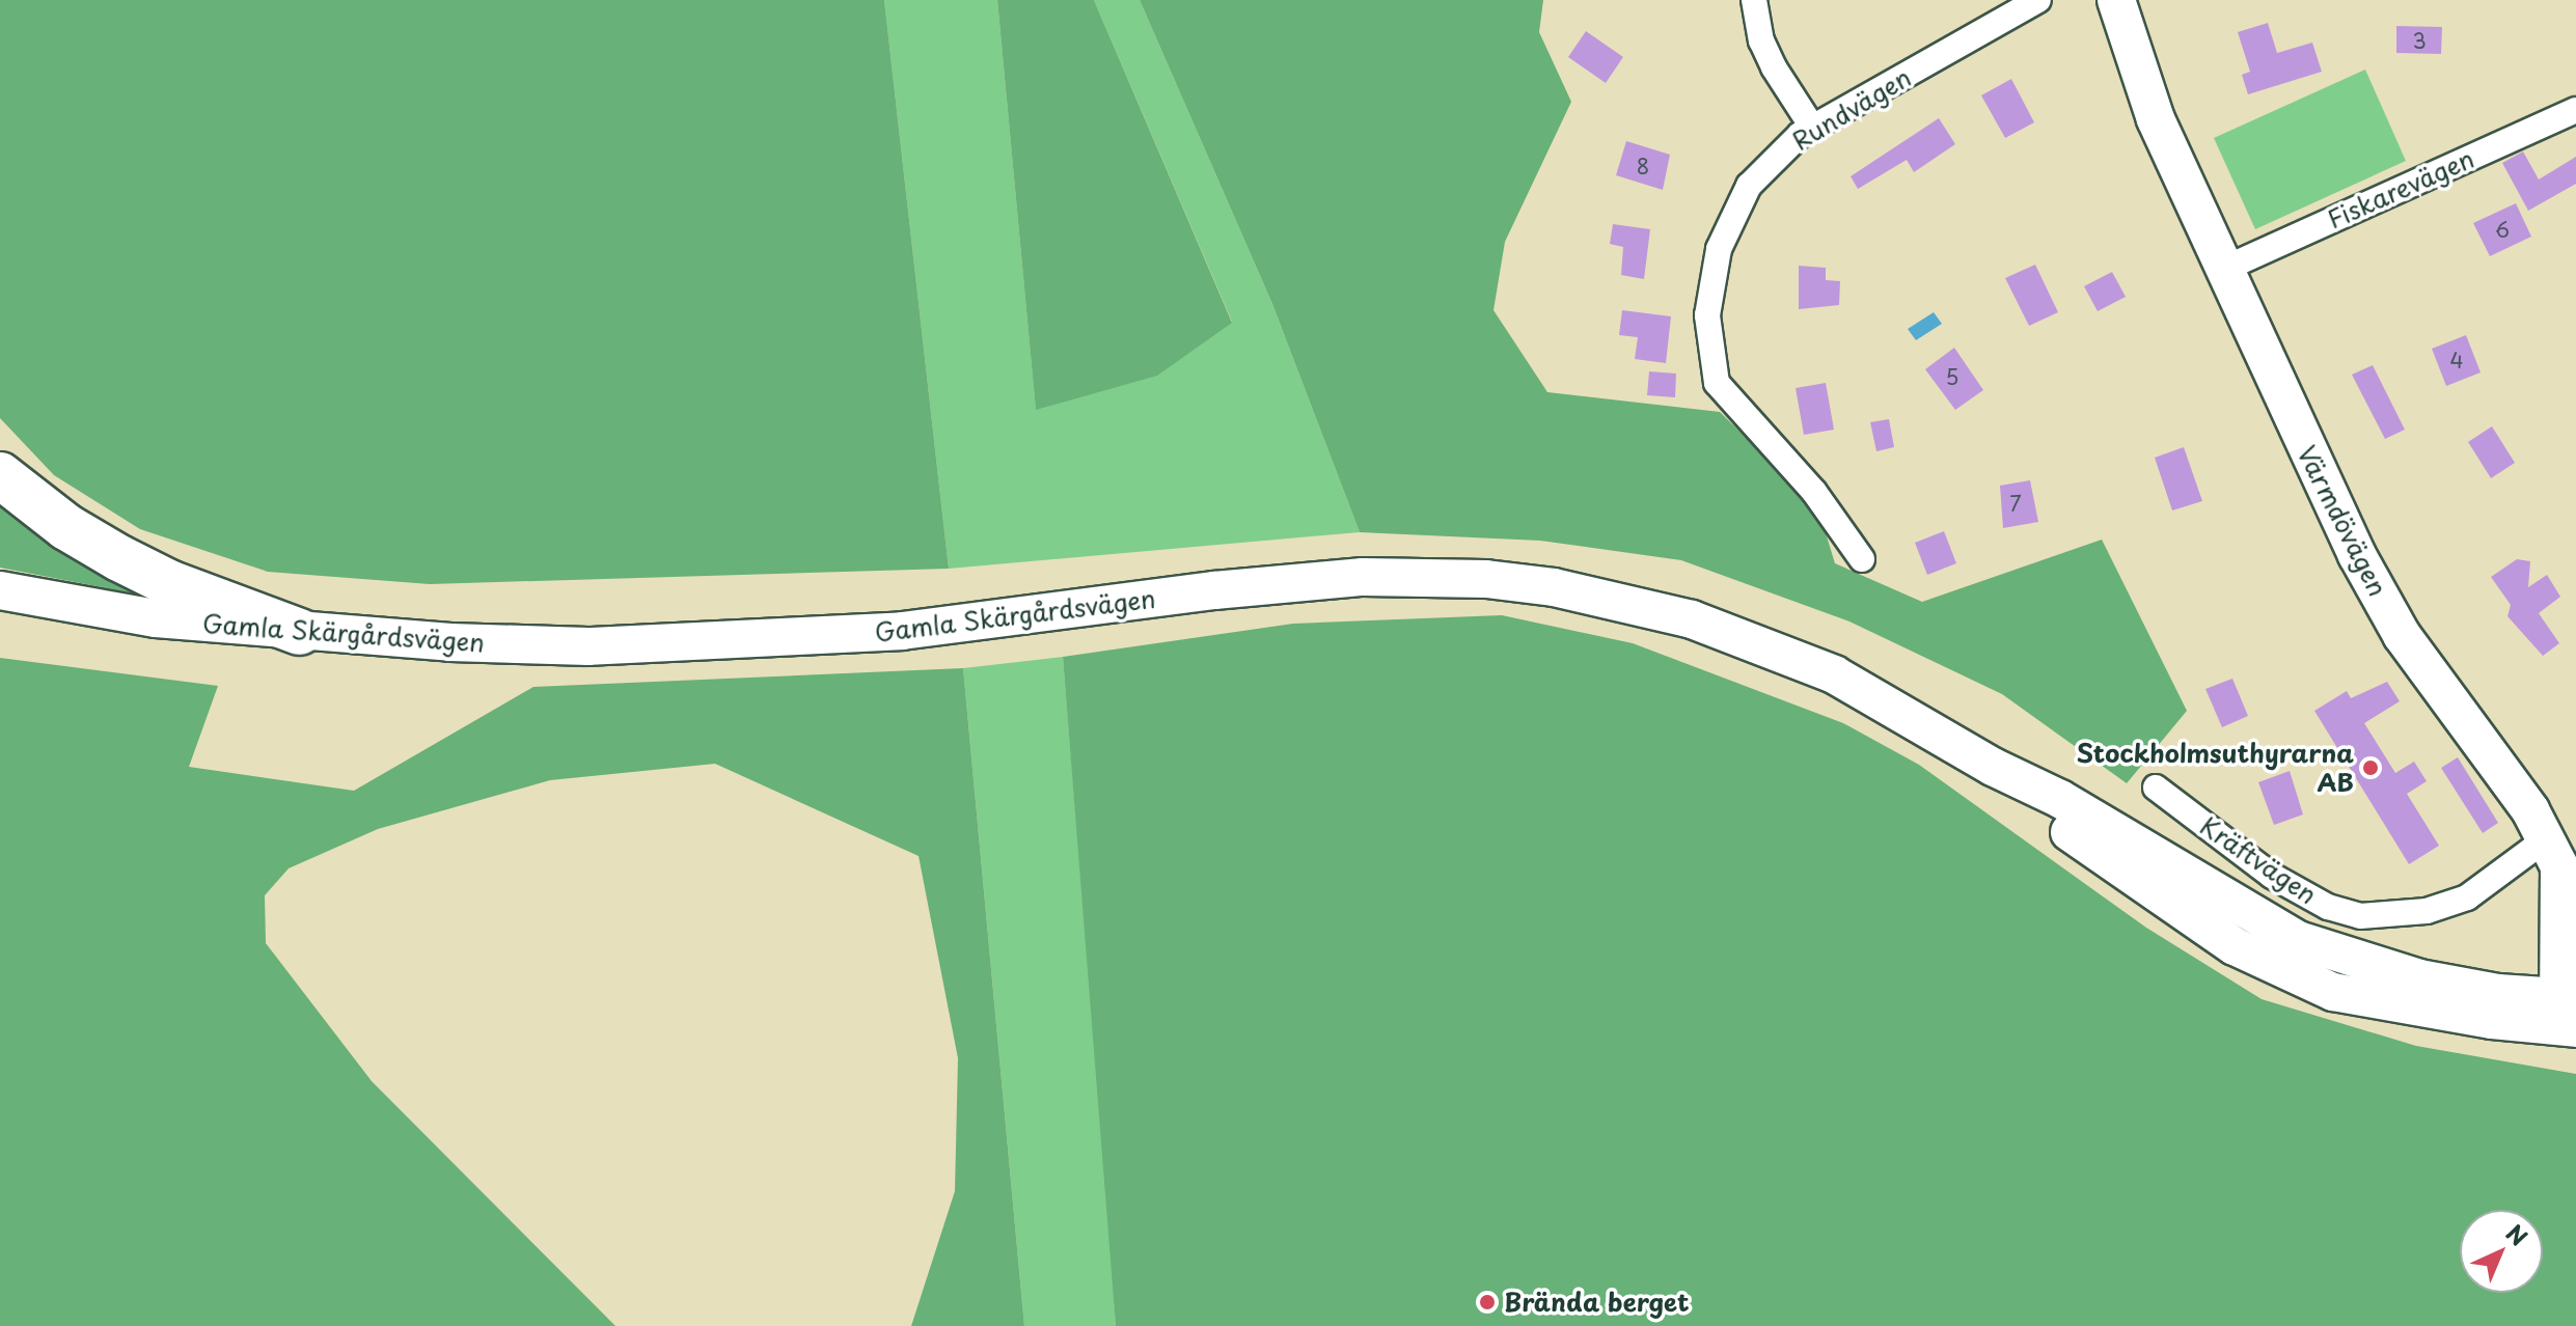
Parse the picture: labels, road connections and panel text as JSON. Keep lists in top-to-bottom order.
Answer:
{
  "streets": {
    "main road": ["Värmdövägen", "Gamla Skärgårdsvägen"],
    "street": ["Rundvägen", "Fiskarevägen", "Kräftvägen"]
  },
  "crossings": [
    ["Fiskarevägen", "Värmdövägen"],
    ["Värmdövägen", "Gamla Skärgårdsvägen"],
    ["Värmdövägen", "Kräftvägen"]
  ],
  "places": ["Stockholmsuthyrarna AB", "Brända berget"],
  "house_numbers": [
    "3",
    "8",
    "6",
    "4",
    "5",
    "7"
  ],
  "north": "top right"
}
